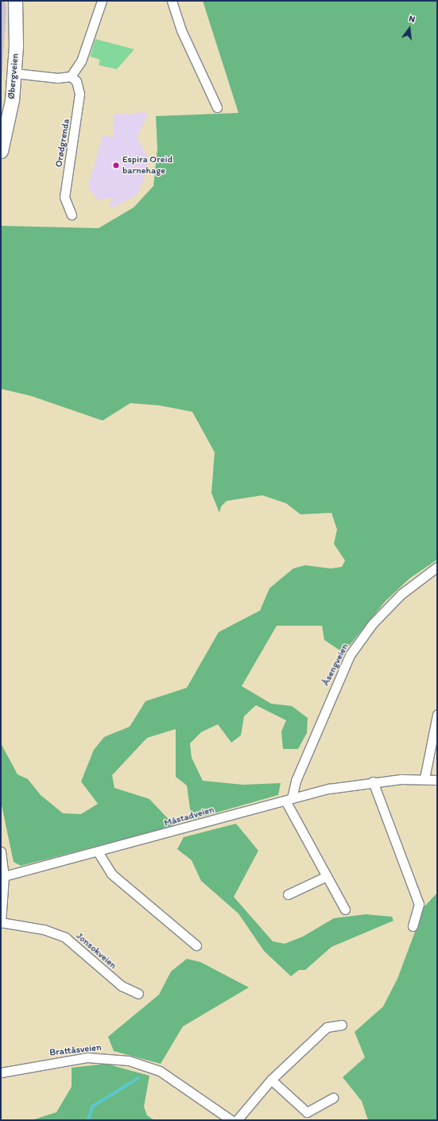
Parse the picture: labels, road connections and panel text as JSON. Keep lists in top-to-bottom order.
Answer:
{
  "streets": {
    "main road": ["Øbergveien"],
    "street": [
      "Orødgrenda",
      "Åsengveien",
      "Måstadveien",
      "Jonsokveien",
      "Brattåsveien"
    ]
  },
  "crossings": [
    ["Åsengveien", "Måstadveien"],
    ["Måstadveien", "Jonsokveien"]
  ],
  "places": ["Espira Oreid barnehage"],
  "north": "top"
}
